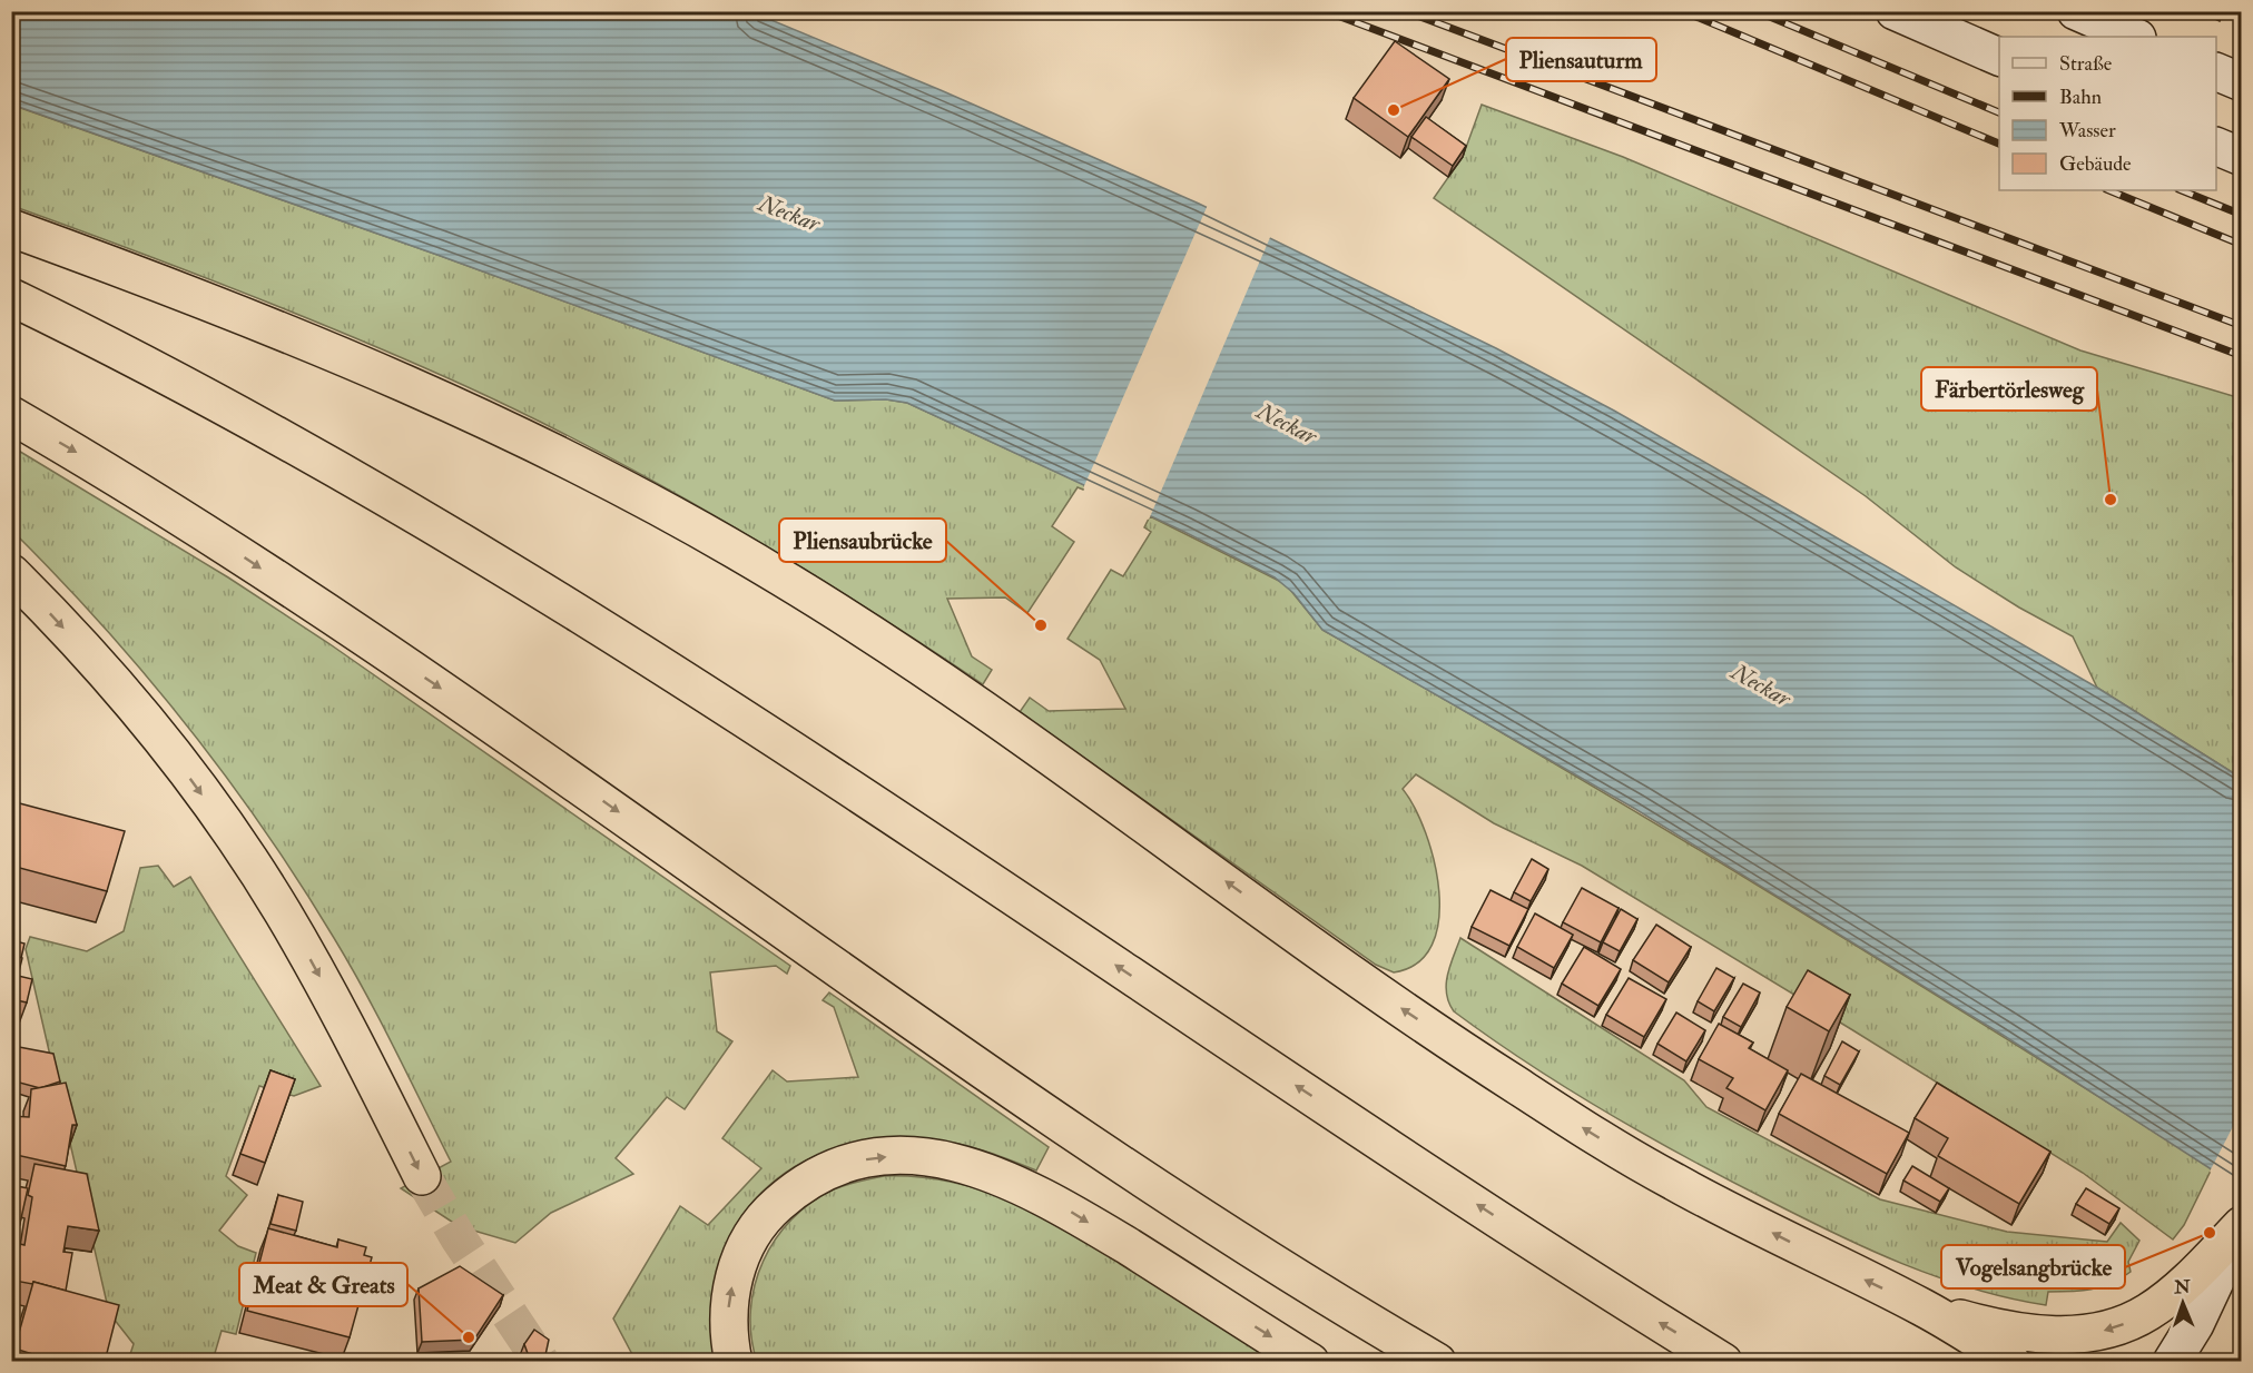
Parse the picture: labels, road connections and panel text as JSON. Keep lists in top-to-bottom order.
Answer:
{
  "water": ["Neckar"],
  "places": [
    "Pliensauturm",
    "Färbertörlesweg",
    "Pliensaubrücke",
    "Vogelsangbrücke",
    "Meat & Greats"
  ],
  "legend": [
    "Straße",
    "Bahn",
    "Wasser",
    "Gebäude"
  ],
  "north": "top"
}
